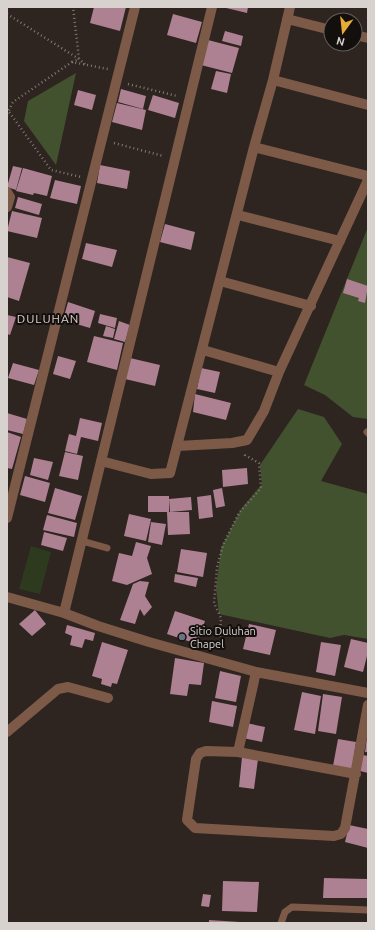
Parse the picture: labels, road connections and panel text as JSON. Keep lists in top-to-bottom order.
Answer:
{
  "districts": ["DULUHAN"],
  "places": ["Sitio Duluhan Chapel"],
  "north": "bottom"
}
